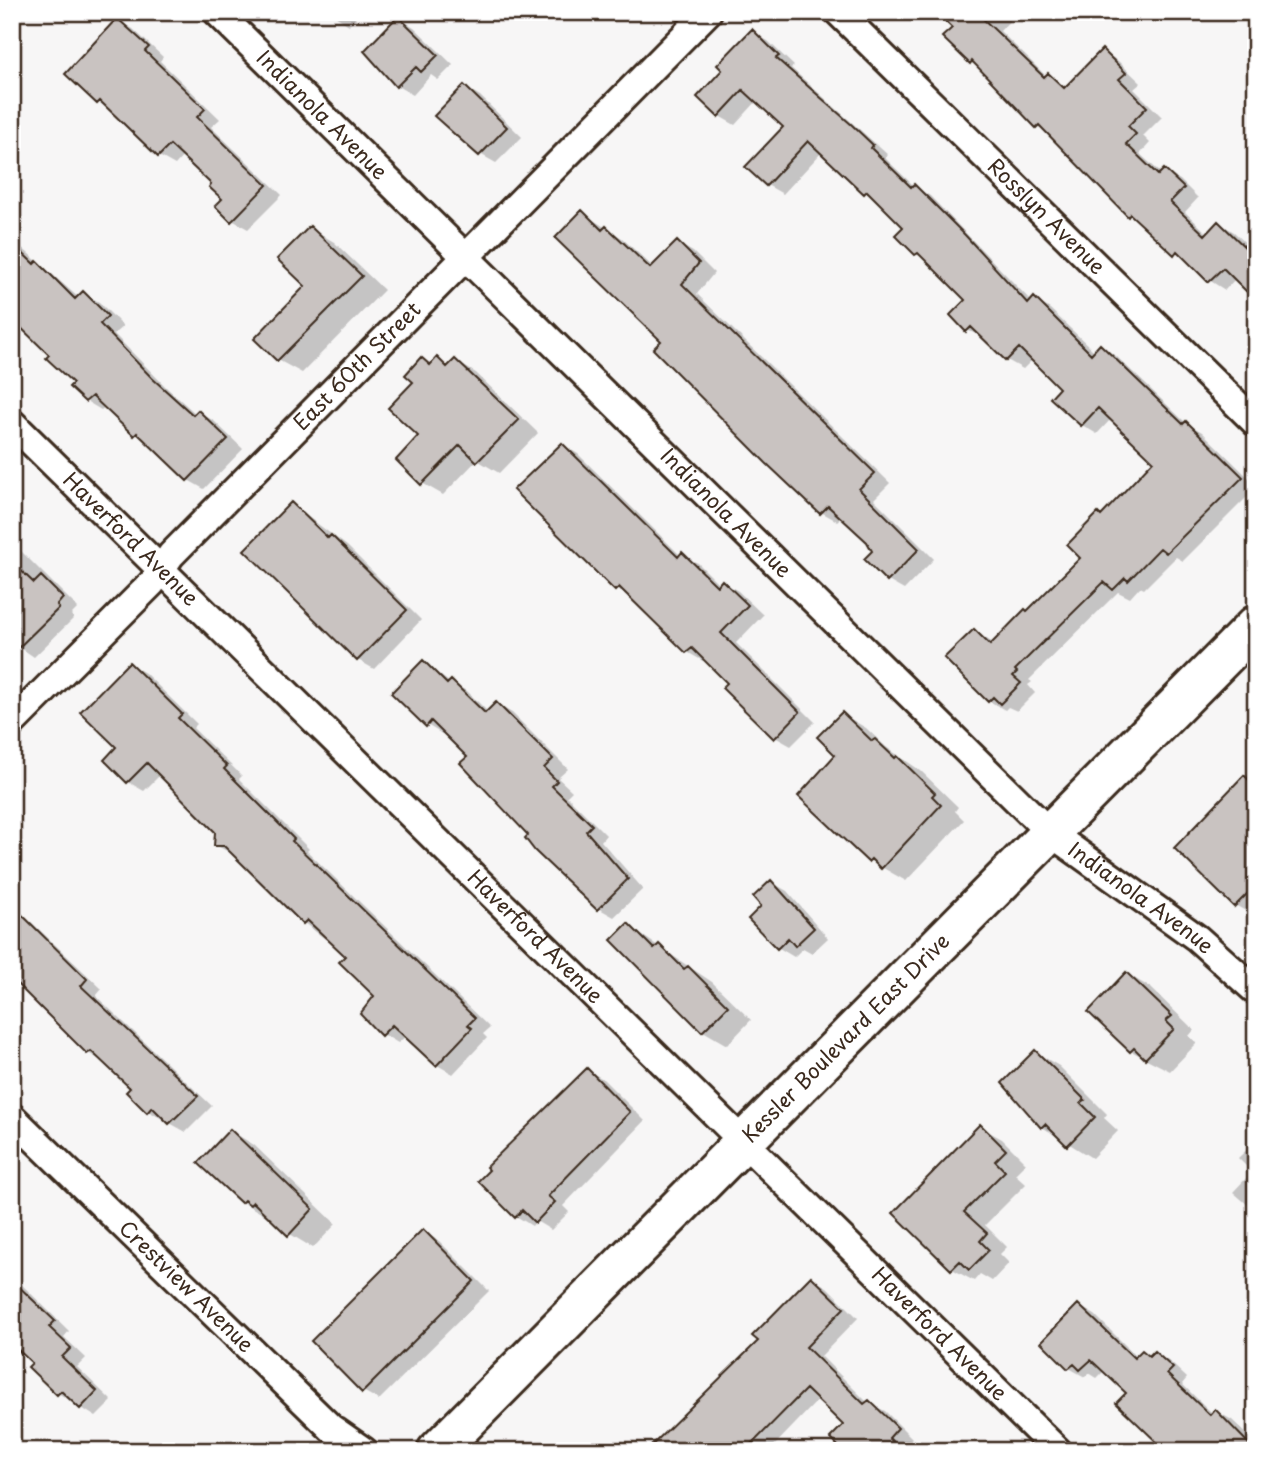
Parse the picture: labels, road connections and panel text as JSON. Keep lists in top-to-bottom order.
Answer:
{
  "streets": {
    "main road": ["Kessler Boulevard East Drive"],
    "street": [
      "Indianola Avenue",
      "Rosslyn Avenue",
      "East 60th Street",
      "Haverford Avenue",
      "Crestview Avenue"
    ]
  },
  "crossings": [
    ["Indianola Avenue", "East 60th Street"],
    ["Indianola Avenue", "Kessler Boulevard East Drive"],
    ["East 60th Street", "Haverford Avenue"],
    ["Haverford Avenue", "Kessler Boulevard East Drive"]
  ]
}
